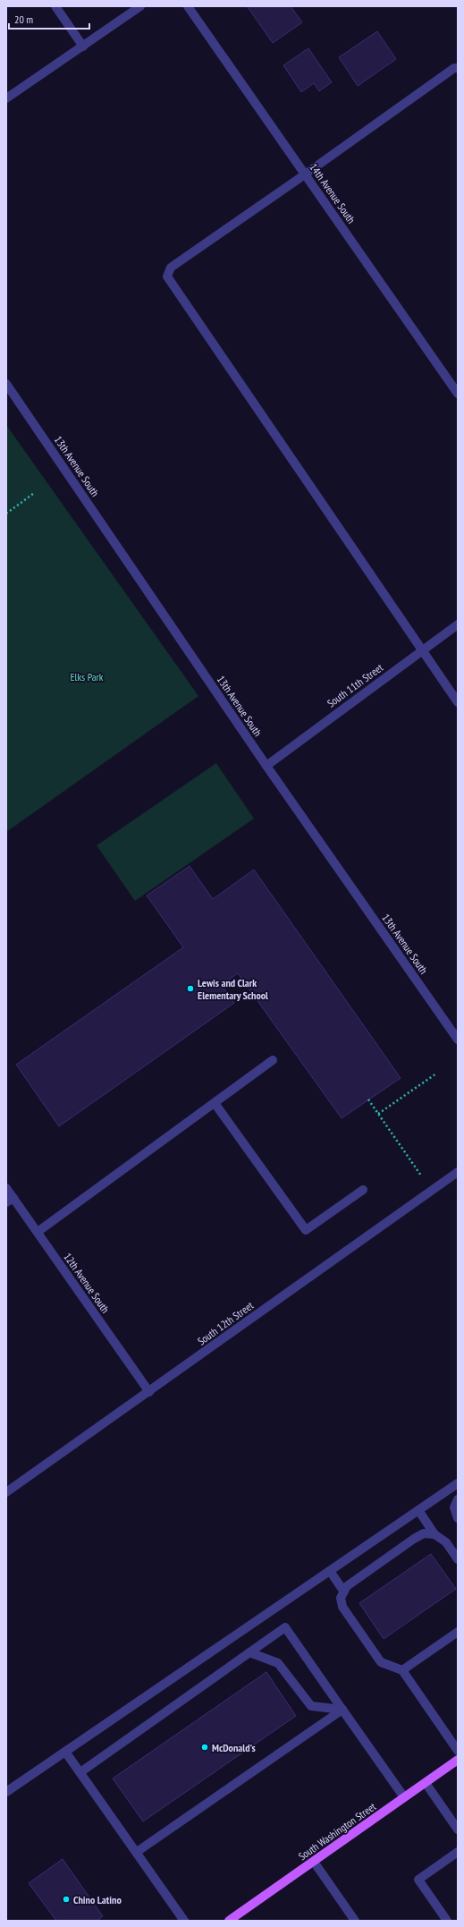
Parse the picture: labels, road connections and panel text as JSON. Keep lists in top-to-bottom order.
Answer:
{
  "streets": {
    "main road": ["South Washington Street"],
    "street": [
      "14th Avenue South",
      "13th Avenue South",
      "South 11th Street",
      "12th Avenue South",
      "South 12th Street"
    ]
  },
  "crossings": [
    ["13th Avenue South", "South 11th Street"],
    ["12th Avenue South", "South 12th Street"]
  ],
  "parks": ["Elks Park"],
  "places": ["Lewis and Clark Elementary School", "McDonald's", "Chino Latino"],
  "scale_bar": "20 m"
}
